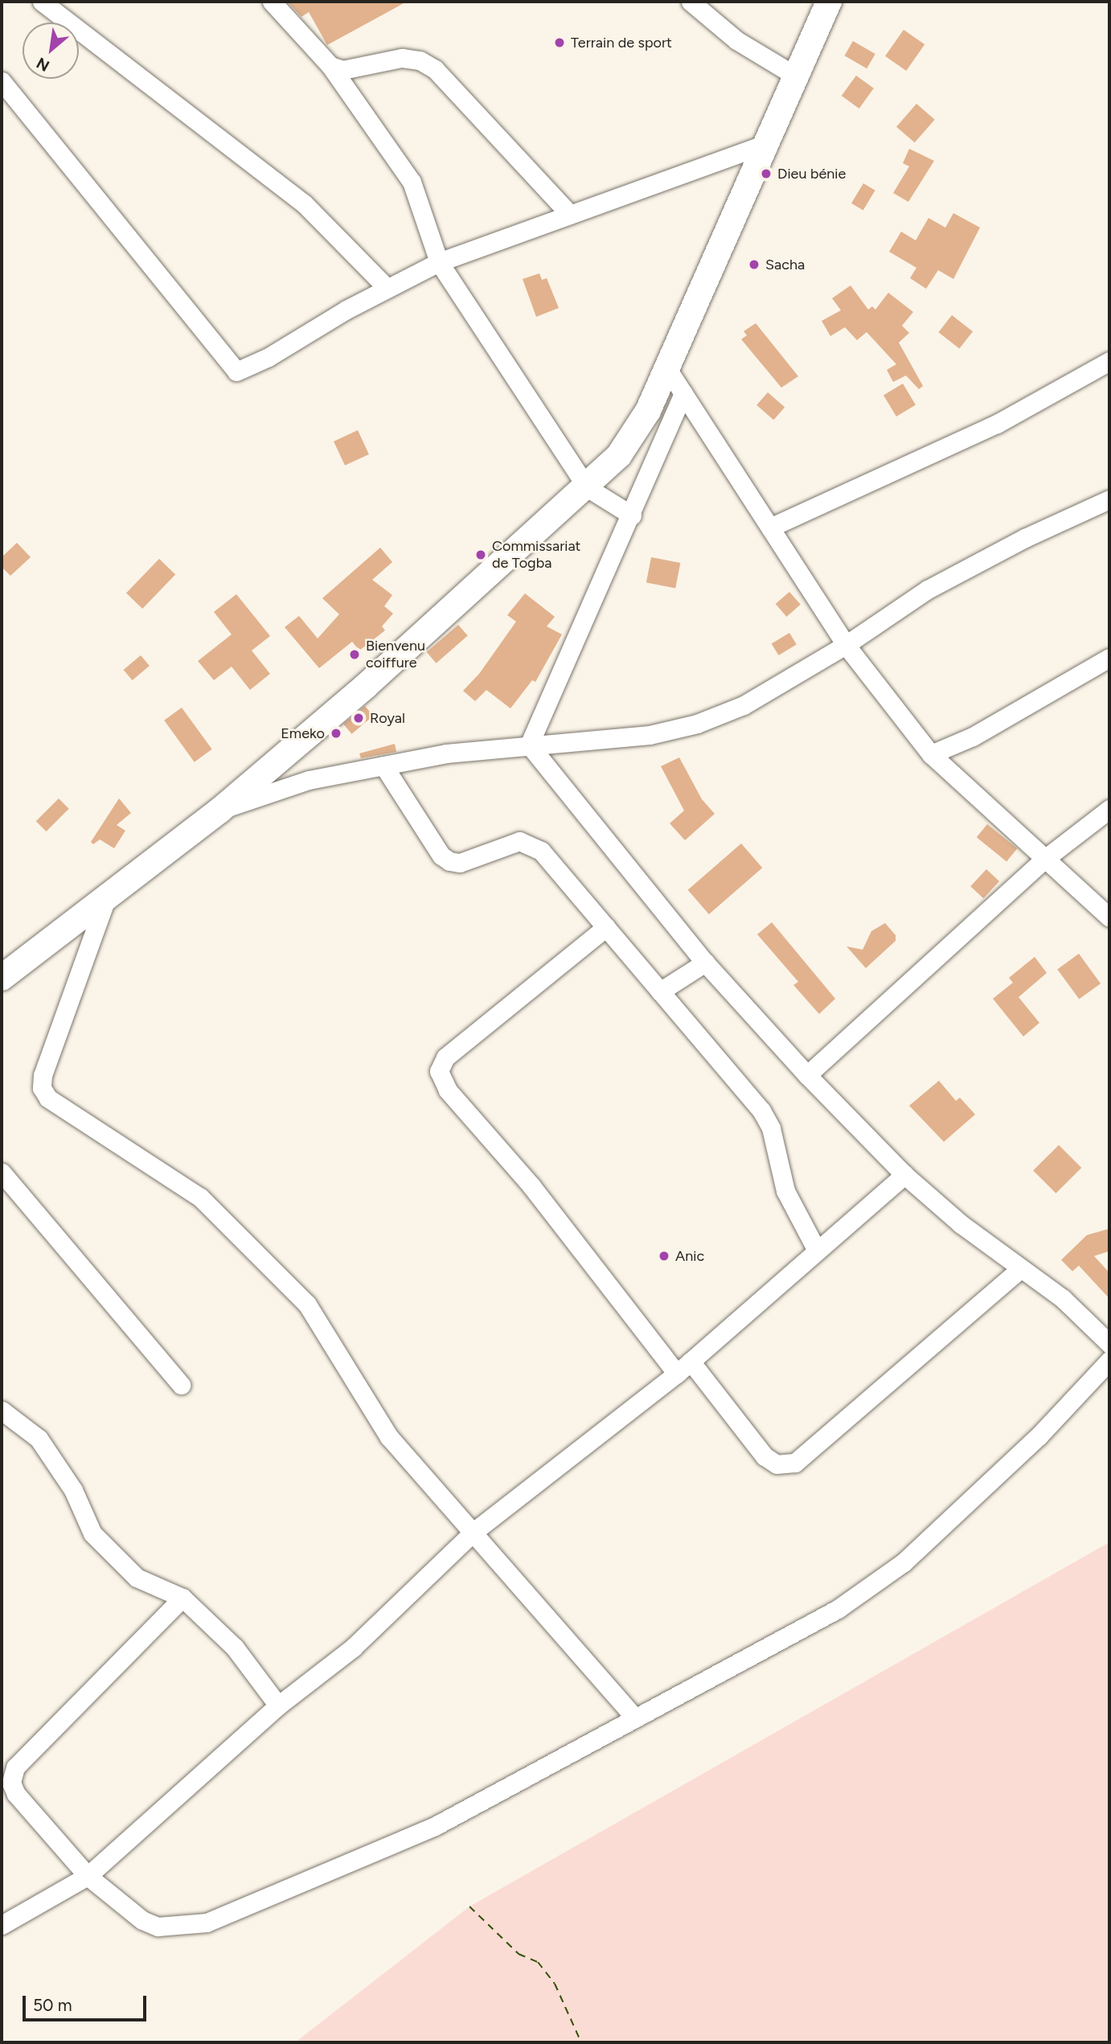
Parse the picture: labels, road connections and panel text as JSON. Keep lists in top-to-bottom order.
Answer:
{
  "places": [
    "Terrain de sport",
    "Dieu bénie",
    "Sacha",
    "Commissariat de Togba",
    "Bienvenu coiffure",
    "Royal",
    "Emeko",
    "Anic"
  ],
  "scale_bar": "50 m",
  "north": "bottom left"
}
